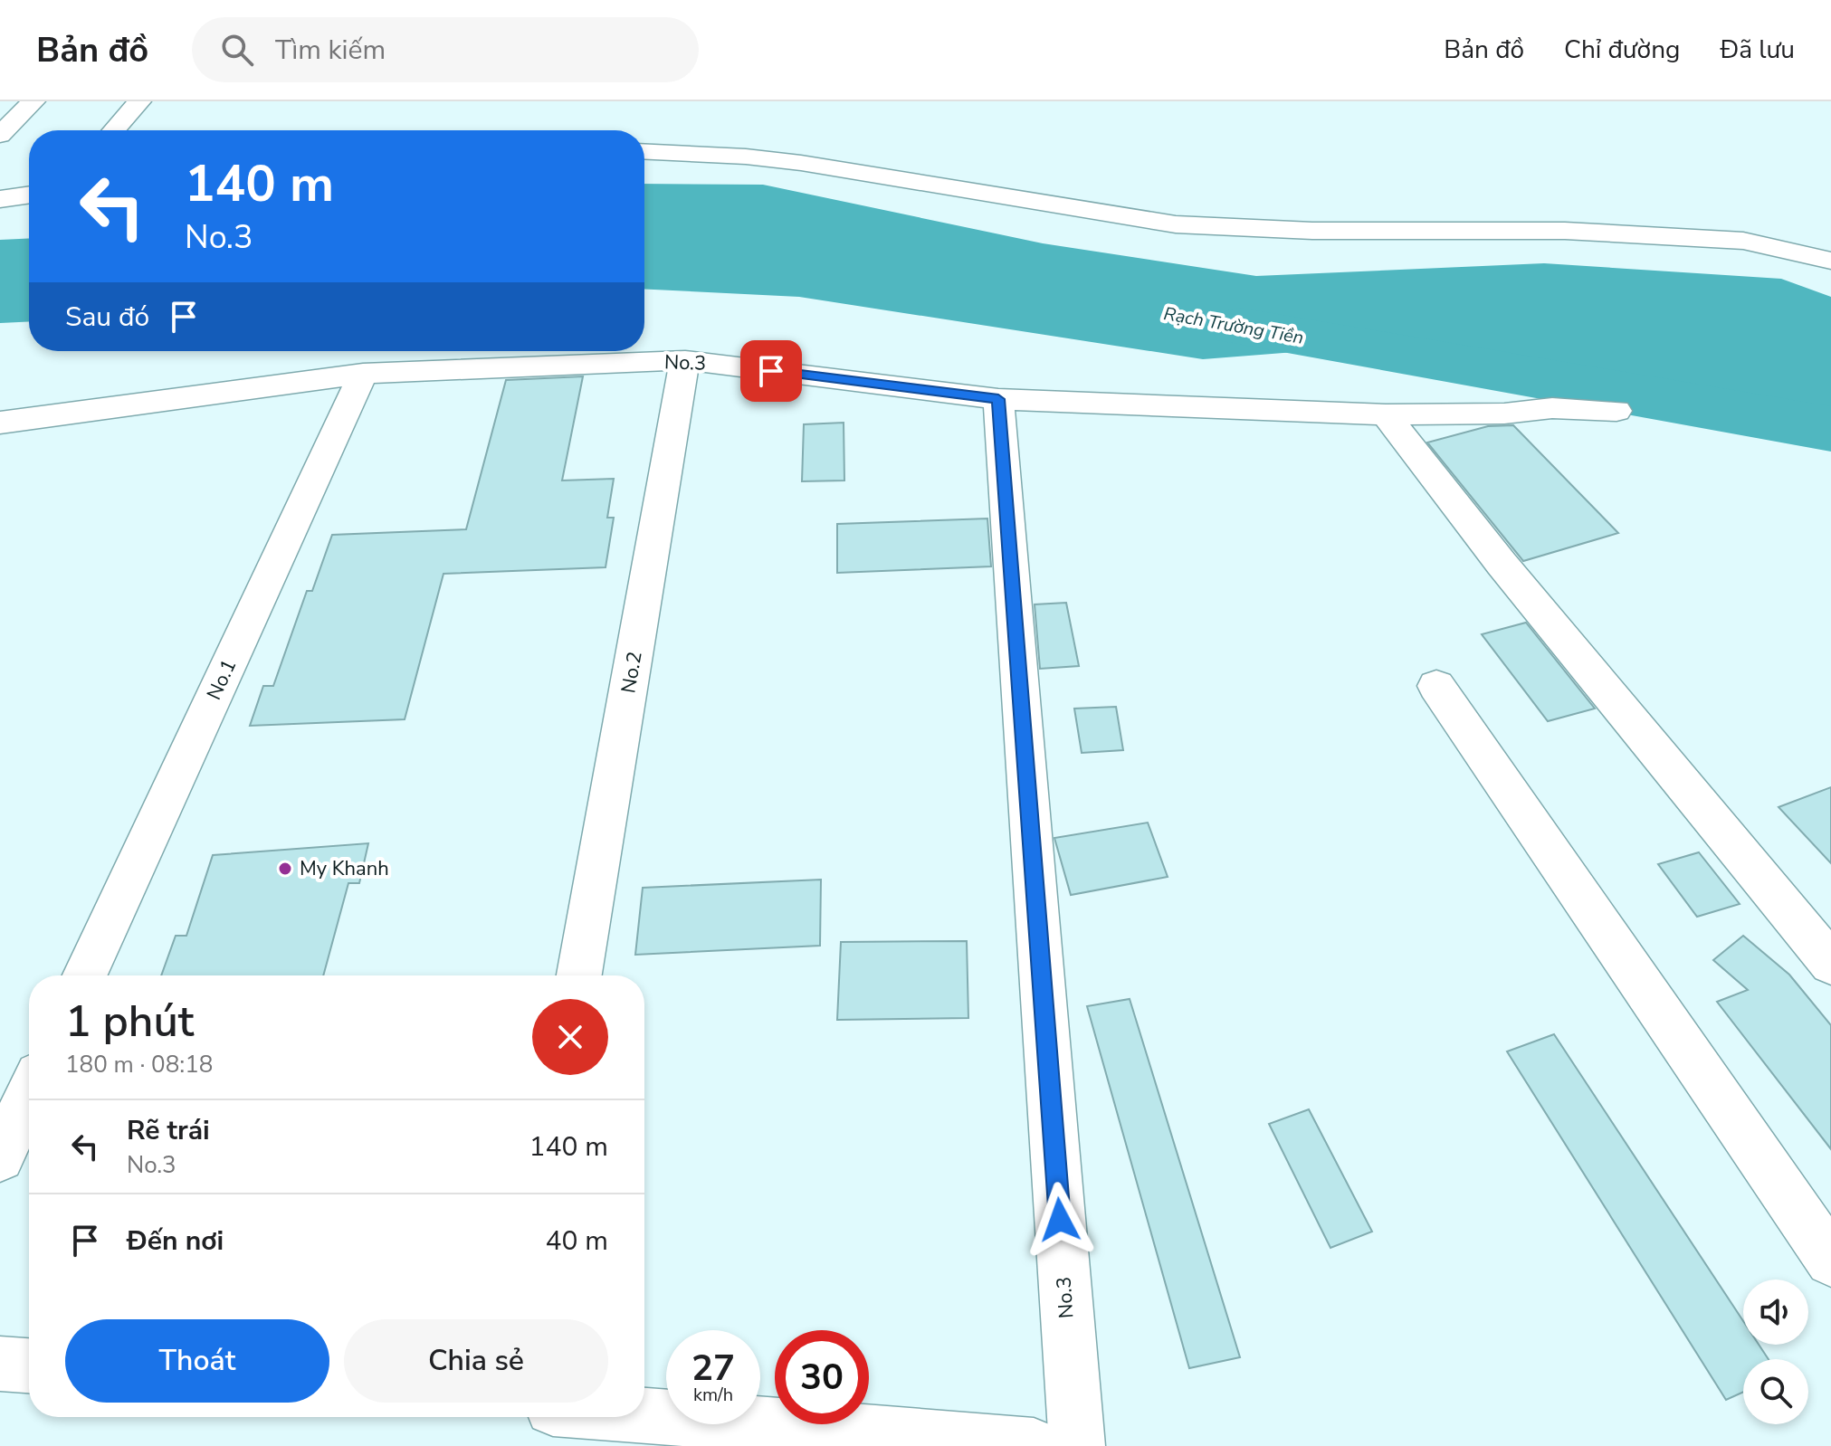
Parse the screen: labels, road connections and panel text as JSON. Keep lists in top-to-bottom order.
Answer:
{
  "streets": {
    "street": ["No.3", "No.2", "No.1"]
  },
  "crossings": [
    ["No.3", "No.2"],
    ["No.3", "No.1"]
  ],
  "water": ["Rạch Trường Tiền"],
  "places": ["My Khanh"],
  "page": {
    "header": "Bản đồ",
    "search": "Tìm kiếm",
    "nav": ["Bản đồ", "Chỉ đường", "Đã lưu"],
    "turn": ["140 m", "No.3"],
    "then": "Sau đó",
    "heading": ["1 phút", "180 m · 08:18"],
    "list": [
      {
        "name": "Rẽ trái",
        "note": "No.3",
        "value": "140 m"
      },
      {
        "name": "Đến nơi",
        "value": "40 m"
      }
    ],
    "buttons": ["Thoát", "Chia sẻ"],
    "speed": "27 km/h",
    "limit": "30"
  }
}
